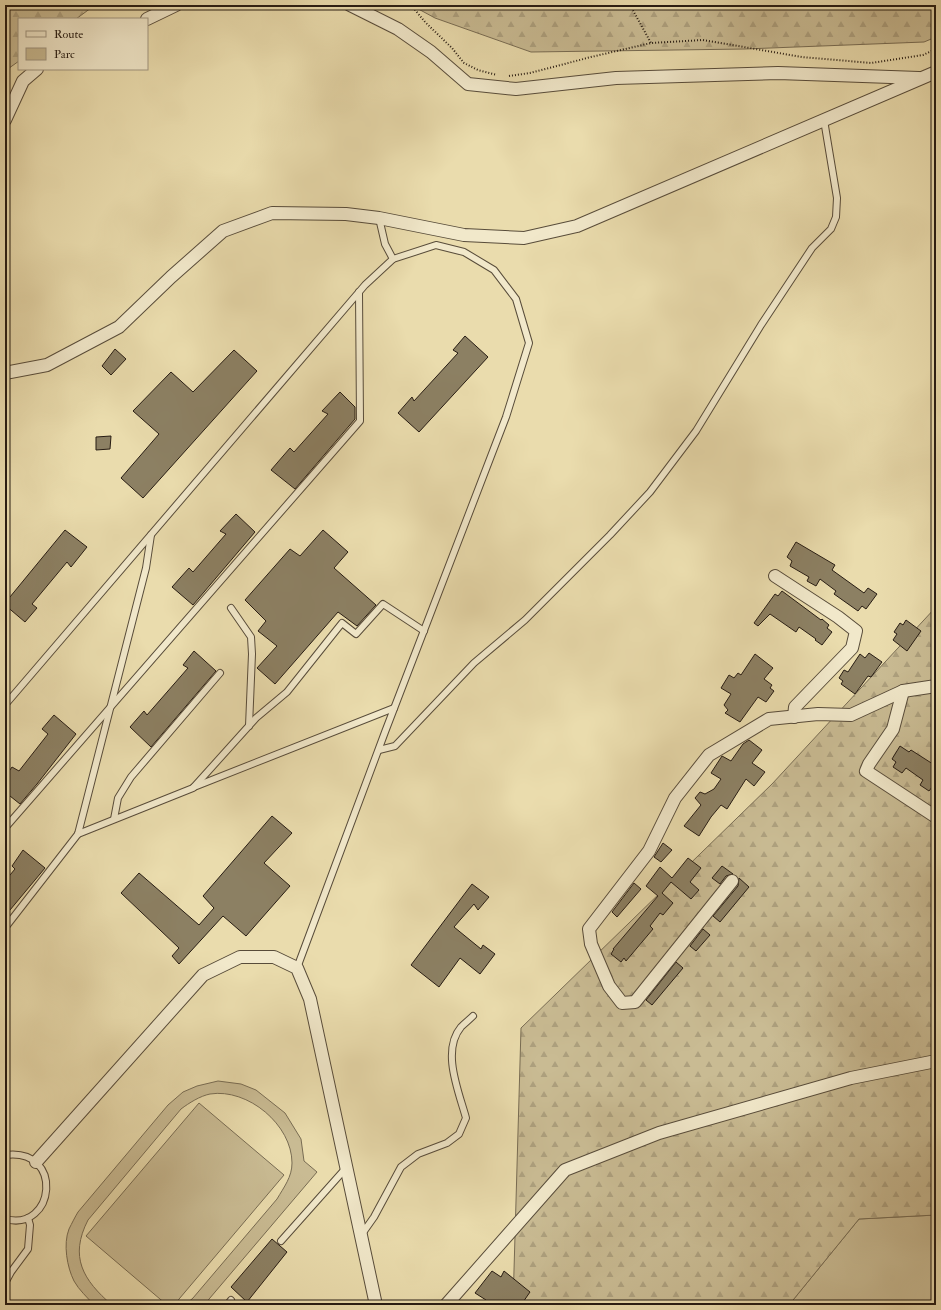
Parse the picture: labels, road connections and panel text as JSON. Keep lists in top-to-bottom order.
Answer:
{
  "legend": ["Route", "Parc"]
}
